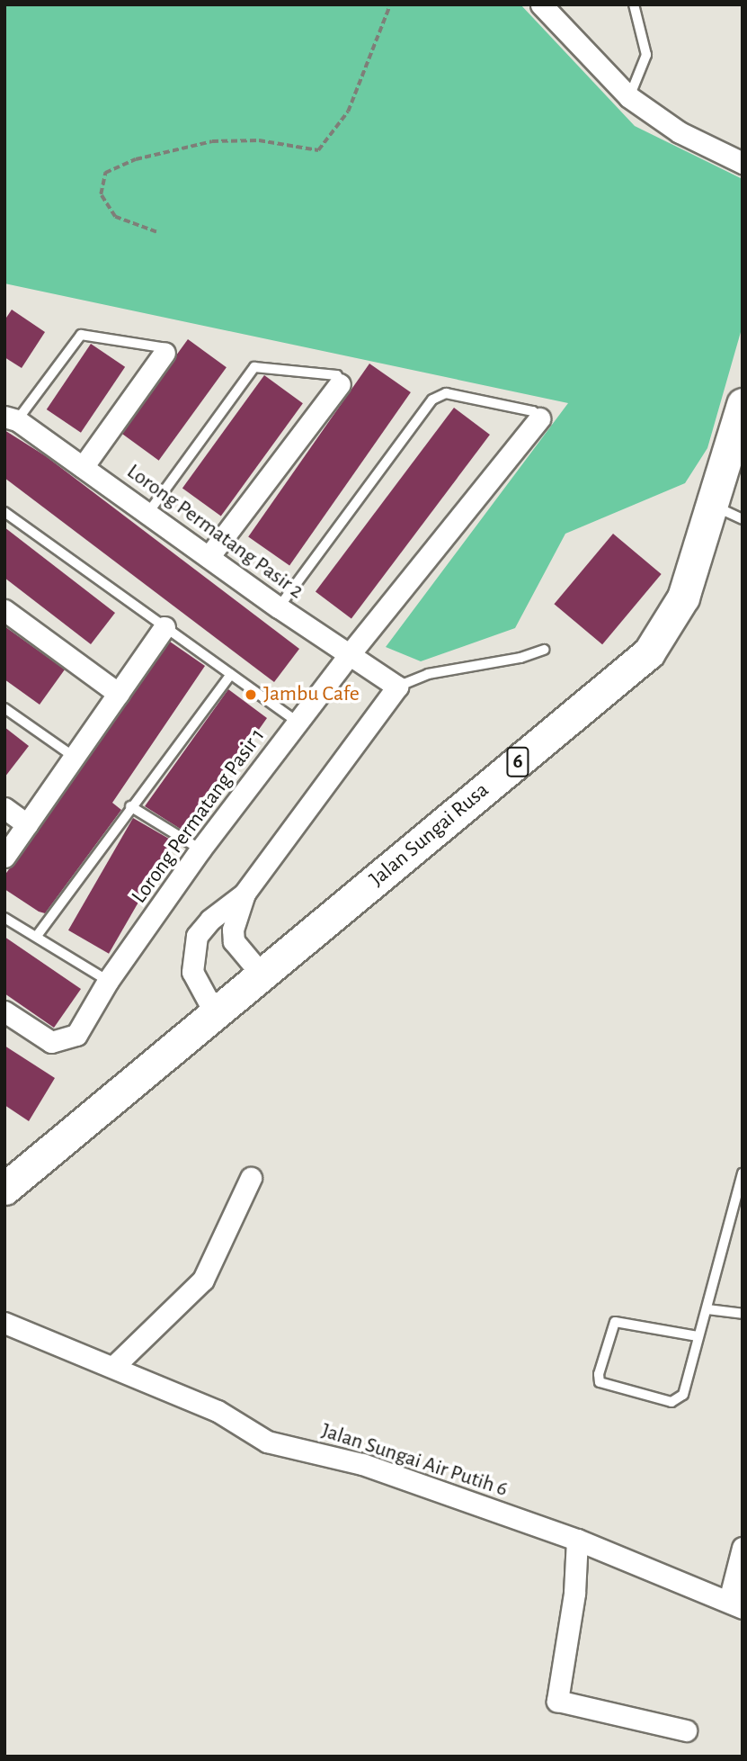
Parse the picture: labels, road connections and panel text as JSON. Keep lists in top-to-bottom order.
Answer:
{
  "streets": {
    "main road": ["6", "Jalan Sungai Rusa"],
    "street": ["Lorong Permatang Pasir 2", "Lorong Permatang Pasir 1", "Jalan Sungai Air Putih 6"]
  },
  "crossings": [
    ["Lorong Permatang Pasir 2", "Lorong Permatang Pasir 1"]
  ],
  "places": ["Jambu Cafe"]
}
